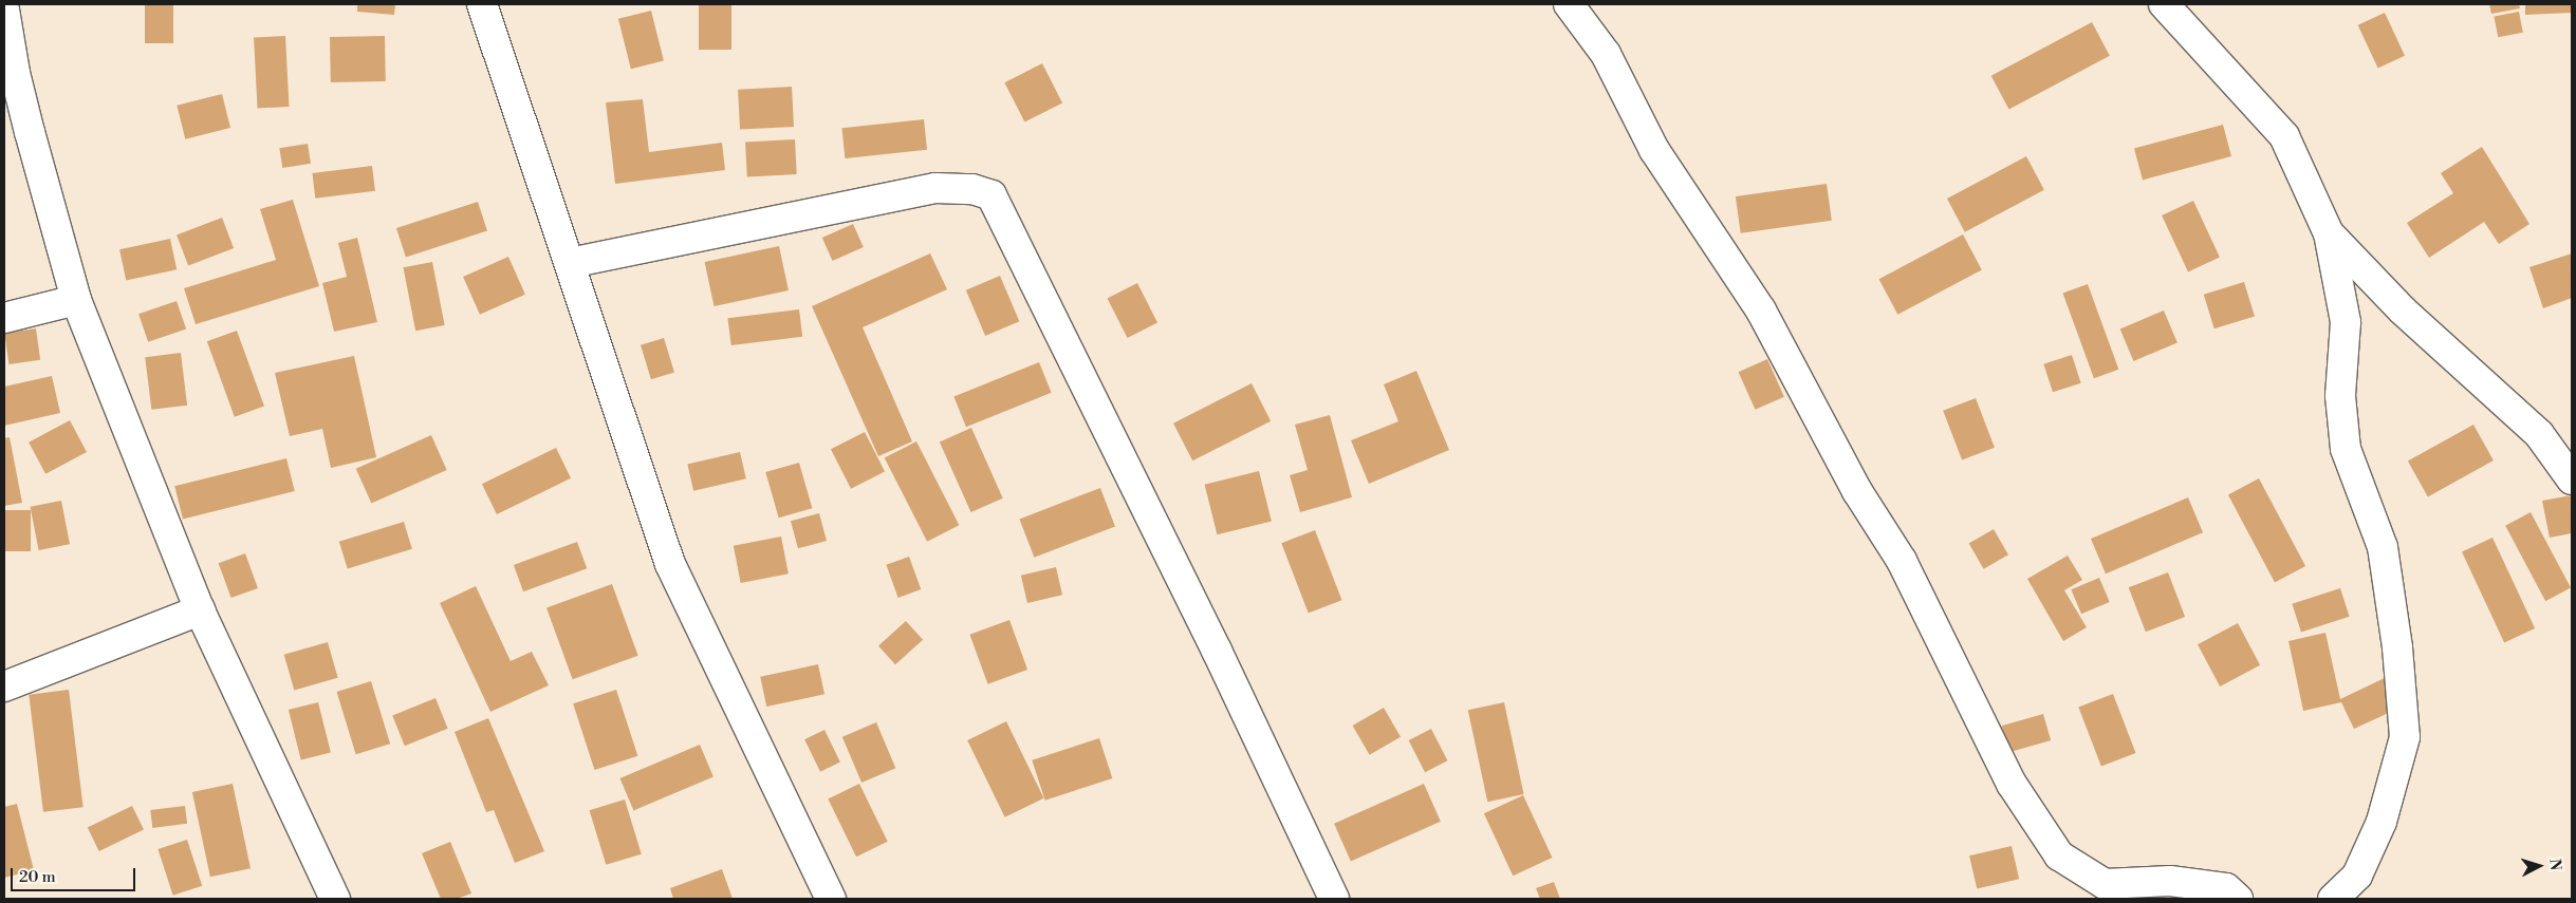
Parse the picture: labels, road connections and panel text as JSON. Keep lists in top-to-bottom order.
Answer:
{
  "scale_bar": "20 m",
  "north": "right"
}
